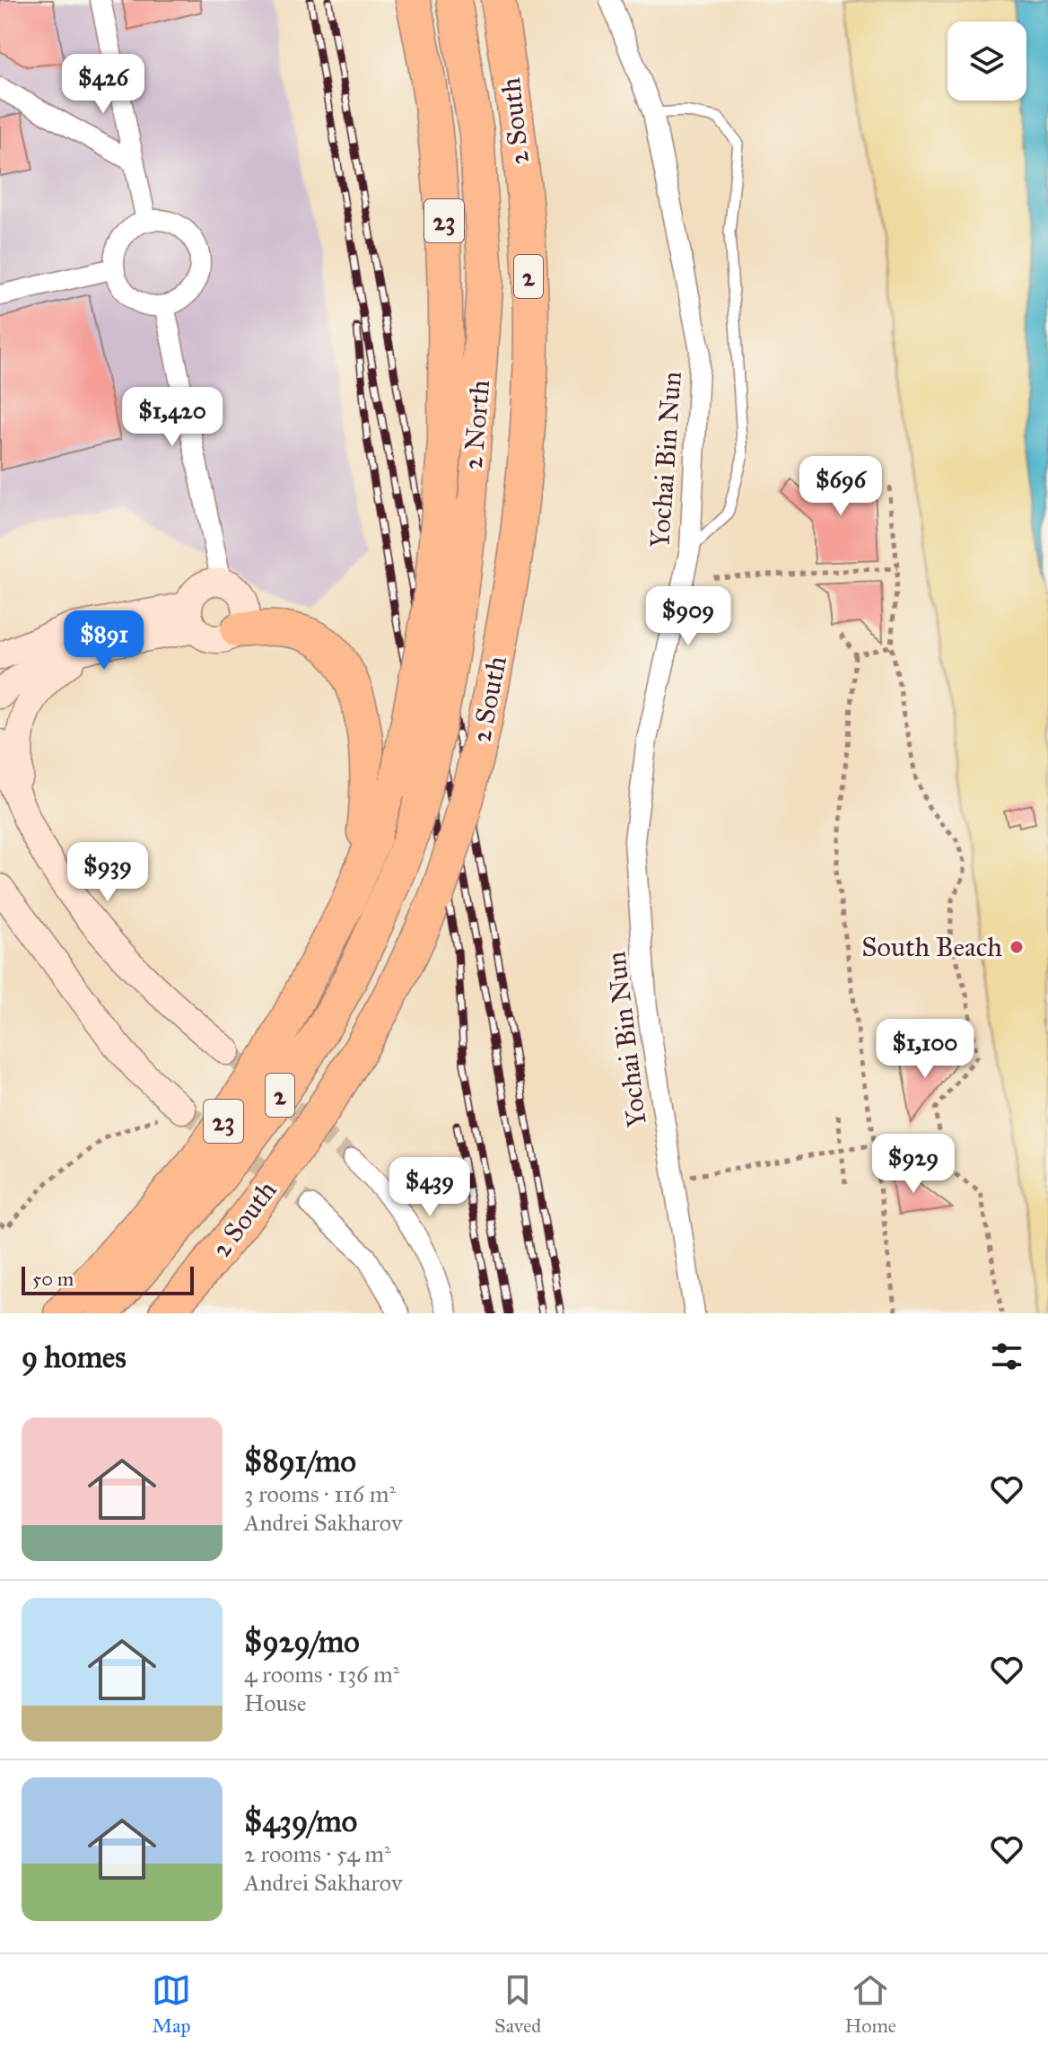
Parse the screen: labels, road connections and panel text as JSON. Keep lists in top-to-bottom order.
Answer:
{
  "streets": {
    "highway": [
      "2 South",
      "23",
      "2",
      "2 North"
    ],
    "street": ["Yochai Bin Nun"]
  },
  "crossings": [
    ["2 South", "2 North"]
  ],
  "places": ["South Beach"],
  "scale_bar": "50 m",
  "page": {
    "price": [
      "$426",
      "$1,420",
      "$696",
      "$909",
      "$891",
      "$939",
      "$1,100",
      "$929",
      "$439"
    ],
    "scale": "50 m",
    "heading": "9 homes",
    "list": [
      {
        "name": "$891/mo",
        "note": "3 rooms · 116 m² · Andrei Sakharov"
      },
      {
        "name": "$929/mo",
        "note": "4 rooms · 136 m² · House"
      },
      {
        "name": "$439/mo",
        "note": "2 rooms · 54 m² · Andrei Sakharov"
      }
    ],
    "tabs": ["Map", "Saved", "Home"]
  }
}
